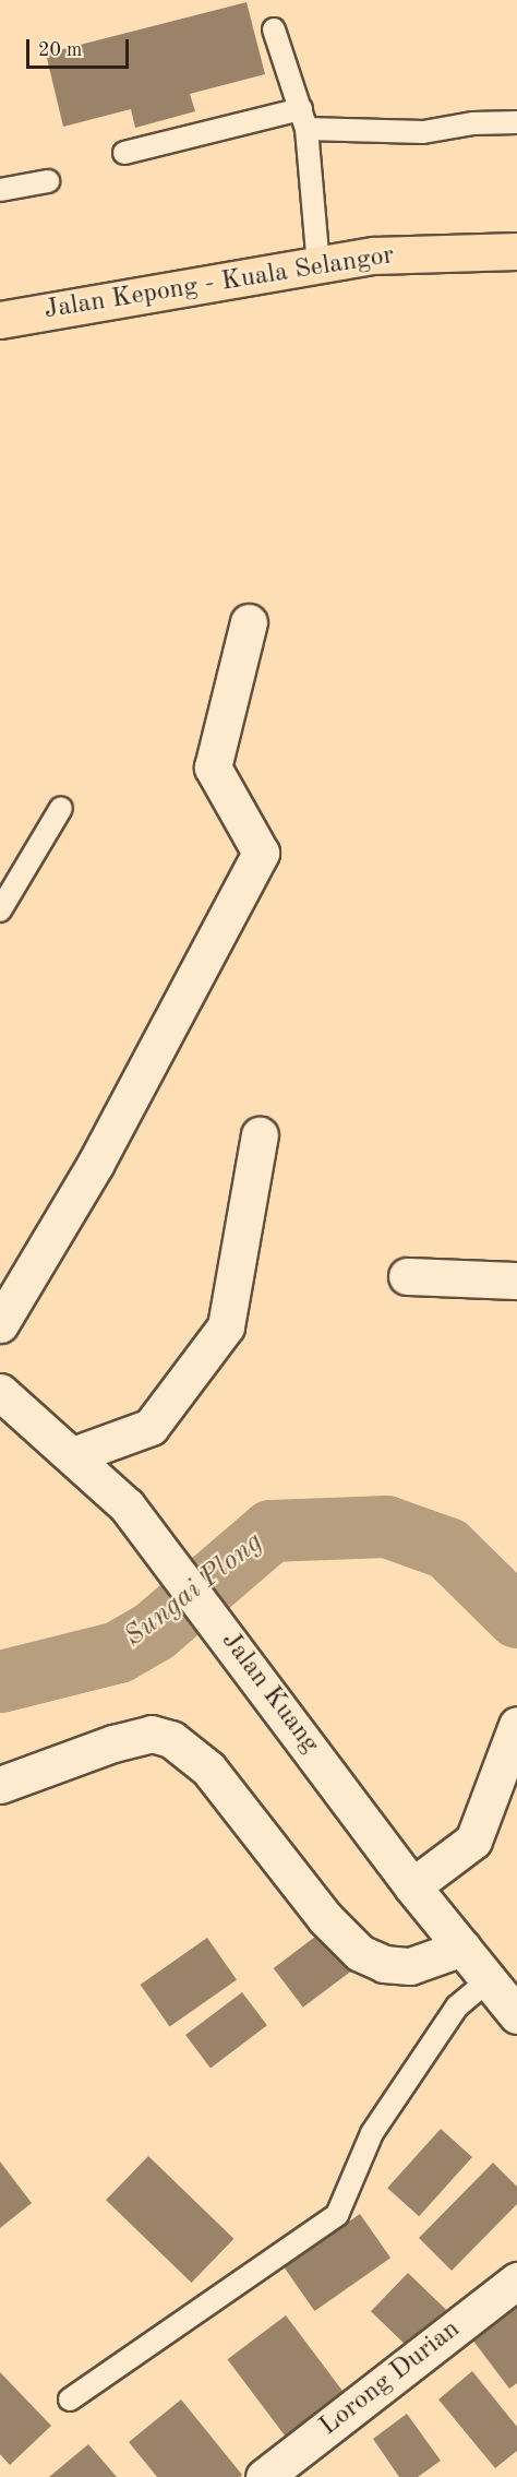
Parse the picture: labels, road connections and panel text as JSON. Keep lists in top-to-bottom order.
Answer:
{
  "streets": {
    "highway": ["Jalan Kepong - Kuala Selangor"],
    "street": ["Jalan Kuang", "Lorong Durian"]
  },
  "water": ["Sungai Plong"],
  "scale_bar": "20 m"
}
